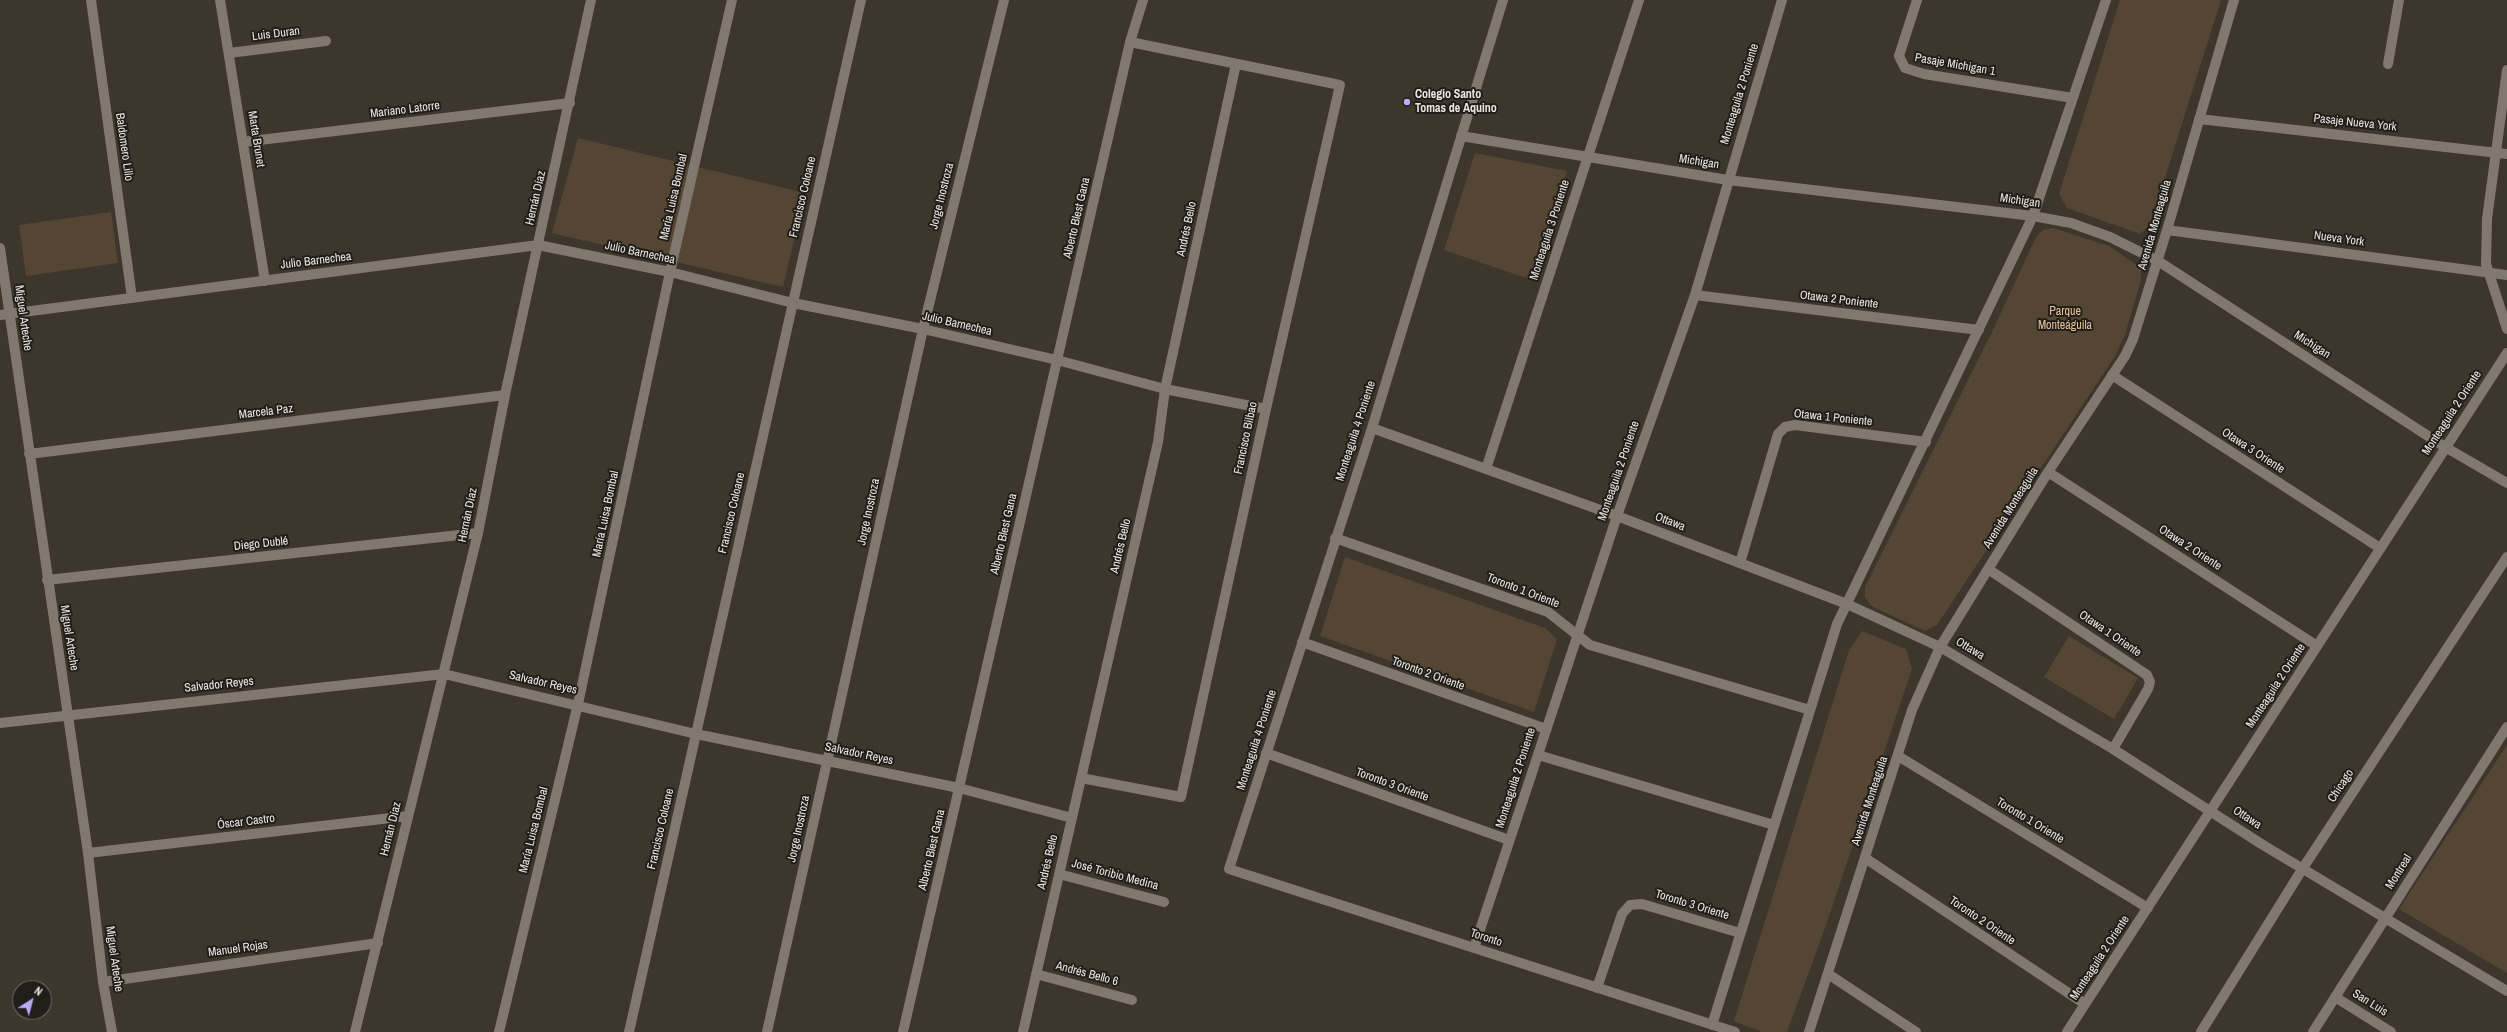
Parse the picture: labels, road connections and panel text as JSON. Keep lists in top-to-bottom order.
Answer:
{
  "streets": {
    "street": [
      "Luis Duran",
      "Pasaje Michigan 1",
      "Monteaguila 2 Poniente",
      "Mariano Latorre",
      "Pasaje Nueva York",
      "Marta Brunet",
      "Baldomero Lillo",
      "Michigan",
      "Jorge Inostroza",
      "María Luisa Bombal",
      "Francisco Coloane",
      "Hernán Díaz",
      "Alberto Blest Gana",
      "Avenida Monteaguila",
      "Andrés Bello",
      "Monteaguila 3 Poniente",
      "Nueva York",
      "Julio Barnechea",
      "Otawa 2 Poniente",
      "Miguel Arteche",
      "Marcela Paz",
      "Monteaguila 2 Oriente",
      "Otawa 1 Poniente",
      "Monteaguila 4 Poniente",
      "Francisco Bilbao",
      "Otawa 3 Oriente",
      "Ottawa",
      "Diego Dublé",
      "Otawa 2 Oriente",
      "Toronto 1 Oriente",
      "Otawa 1 Oriente",
      "Toronto 2 Oriente",
      "Salvador Reyes",
      "Toronto 3 Oriente",
      "Chicago",
      "Óscar Castro",
      "Montreal",
      "José Toribio Medina",
      "Toronto",
      "Manuel Rojas",
      "Andrés Bello 6",
      "San Luis"
    ]
  },
  "crossings": [
    ["Luis Duran", "Marta Brunet"],
    ["Monteaguila 2 Poniente", "Michigan"],
    ["Monteaguila 2 Poniente", "Otawa 2 Poniente"],
    ["Monteaguila 2 Poniente", "Ottawa"],
    ["Monteaguila 2 Poniente", "Toronto 1 Oriente"],
    ["Monteaguila 2 Poniente", "Toronto 2 Oriente"],
    ["Monteaguila 2 Poniente", "Toronto 3 Oriente"],
    ["Monteaguila 2 Poniente", "Toronto"],
    ["Mariano Latorre", "Marta Brunet"],
    ["Mariano Latorre", "Hernán Díaz"],
    ["Pasaje Nueva York", "Avenida Monteaguila"],
    ["Marta Brunet", "Julio Barnechea"],
    ["Baldomero Lillo", "Julio Barnechea"],
    ["Michigan", "Avenida Monteaguila"],
    ["Michigan", "Monteaguila 3 Poniente"],
    ["Michigan", "Monteaguila 2 Oriente"],
    ["Michigan", "Monteaguila 4 Poniente"],
    ["Jorge Inostroza", "Julio Barnechea"],
    ["Jorge Inostroza", "Salvador Reyes"],
    ["María Luisa Bombal", "Julio Barnechea"],
    ["María Luisa Bombal", "Salvador Reyes"],
    ["Francisco Coloane", "Julio Barnechea"],
    ["Francisco Coloane", "Salvador Reyes"],
    ["Hernán Díaz", "Julio Barnechea"],
    ["Hernán Díaz", "Marcela Paz"],
    ["Hernán Díaz", "Diego Dublé"],
    ["Hernán Díaz", "Salvador Reyes"],
    ["Hernán Díaz", "Óscar Castro"],
    ["Hernán Díaz", "Manuel Rojas"],
    ["Alberto Blest Gana", "Julio Barnechea"],
    ["Alberto Blest Gana", "Salvador Reyes"],
    ["Avenida Monteaguila", "Nueva York"],
    ["Avenida Monteaguila", "Otawa 3 Oriente"],
    ["Avenida Monteaguila", "Ottawa"],
    ["Avenida Monteaguila", "Otawa 2 Oriente"],
    ["Avenida Monteaguila", "Toronto 1 Oriente"],
    ["Avenida Monteaguila", "Otawa 1 Oriente"],
    ["Avenida Monteaguila", "Toronto 2 Oriente"],
    ["Andrés Bello", "Julio Barnechea"],
    ["Andrés Bello", "Francisco Bilbao"],
    ["Andrés Bello", "Salvador Reyes"],
    ["Andrés Bello", "José Toribio Medina"],
    ["Andrés Bello", "Andrés Bello 6"],
    ["Monteaguila 3 Poniente", "Ottawa"],
    ["Julio Barnechea", "Miguel Arteche"],
    ["Julio Barnechea", "Francisco Bilbao"],
    ["Miguel Arteche", "Marcela Paz"],
    ["Miguel Arteche", "Diego Dublé"],
    ["Miguel Arteche", "Salvador Reyes"],
    ["Miguel Arteche", "Óscar Castro"],
    ["Miguel Arteche", "Manuel Rojas"],
    ["Monteaguila 2 Oriente", "Otawa 3 Oriente"],
    ["Monteaguila 2 Oriente", "Ottawa"],
    ["Monteaguila 2 Oriente", "Otawa 2 Oriente"],
    ["Monteaguila 2 Oriente", "Toronto 1 Oriente"],
    ["Monteaguila 2 Oriente", "Toronto 2 Oriente"],
    ["Otawa 1 Poniente", "Ottawa"],
    ["Monteaguila 4 Poniente", "Ottawa"],
    ["Monteaguila 4 Poniente", "Toronto 1 Oriente"],
    ["Monteaguila 4 Poniente", "Toronto 2 Oriente"],
    ["Monteaguila 4 Poniente", "Toronto 3 Oriente"],
    ["Monteaguila 4 Poniente", "Toronto"],
    ["Ottawa", "Otawa 1 Oriente"],
    ["Ottawa", "Chicago"],
    ["Ottawa", "Montreal"],
    ["Toronto 3 Oriente", "Toronto"],
    ["Montreal", "San Luis"]
  ],
  "parks": ["Parque Monteáguila"],
  "places": ["Colegio Santo Tomas de Aquino"],
  "north": "top right"
}
